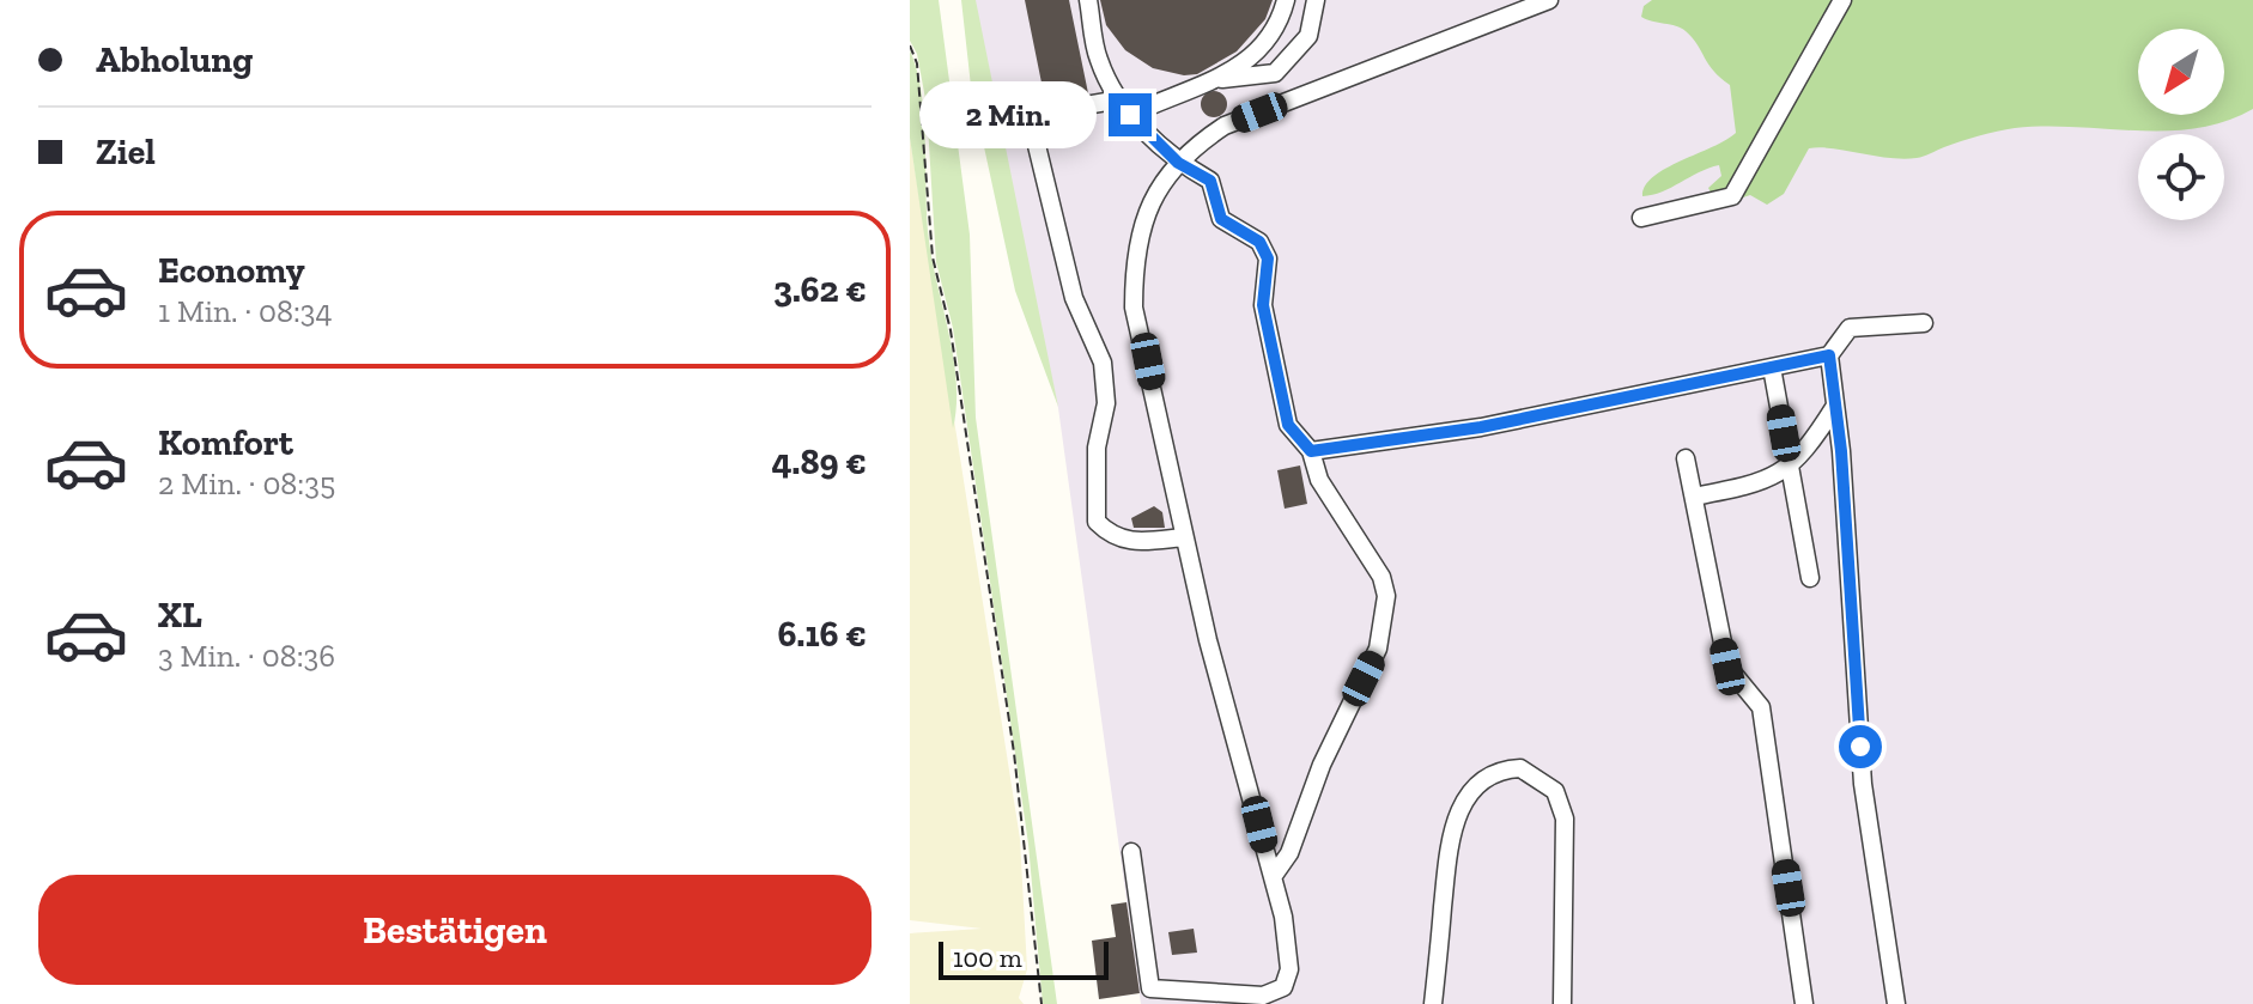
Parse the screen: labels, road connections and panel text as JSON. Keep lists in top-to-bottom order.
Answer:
{
  "scale_bar": "100 m",
  "north": "bottom left",
  "page": {
    "banner": ["Abholung", "Ziel"],
    "bubble": "2 Min.",
    "list": [
      {
        "name": "Economy",
        "note": "1 Min. · 08:34",
        "value": "3.62 €"
      },
      {
        "name": "Komfort",
        "note": "2 Min. · 08:35",
        "value": "4.89 €"
      },
      {
        "name": "XL",
        "note": "3 Min. · 08:36",
        "value": "6.16 €"
      }
    ],
    "buttons": "Bestätigen",
    "scale": "100 m"
  }
}
